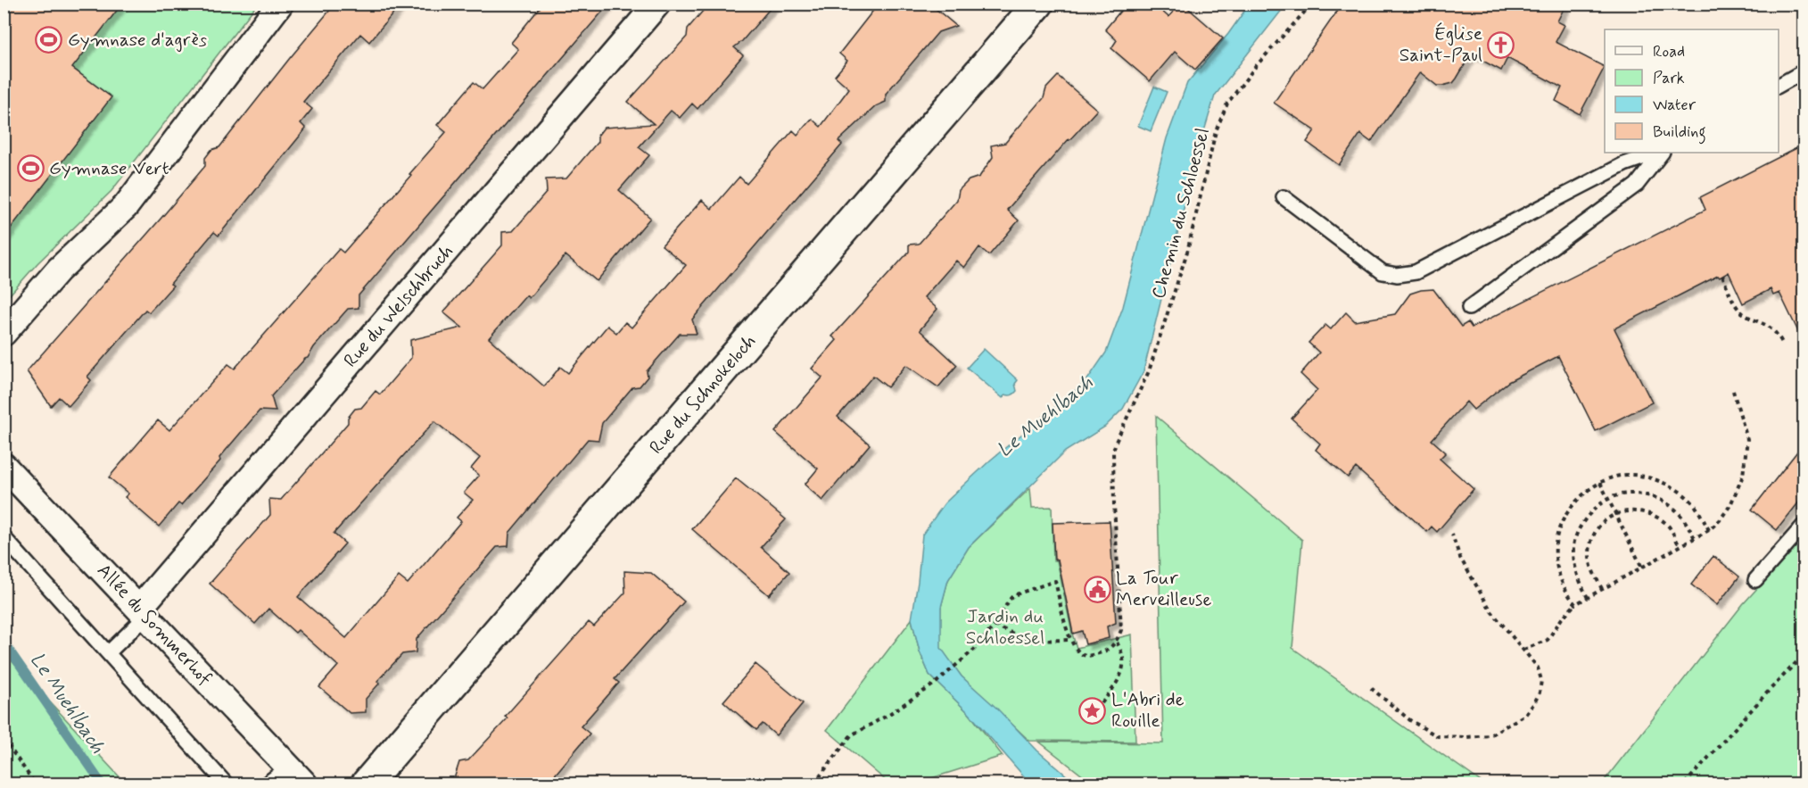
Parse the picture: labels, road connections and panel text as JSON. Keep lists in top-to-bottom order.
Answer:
{
  "streets": {
    "street": ["Rue du Welschbruch", "Rue du Schnokeloch", "Allée du Sommerhof"],
    "path": ["Chemin du Schloessel"]
  },
  "crossings": [
    ["Rue du Welschbruch", "Allée du Sommerhof"]
  ],
  "water": ["Le Muehlbach"],
  "parks": ["Jardin du Schloessel"],
  "places": {
    "sports": ["Gymnase d'agrès", "Gymnase Vert"],
    "church": ["Église Saint-Paul"],
    "public building": ["La Tour Merveilleuse"],
    "place": ["L'Abri de Rouille"]
  },
  "legend": [
    "Road",
    "Park",
    "Water",
    "Building"
  ]
}
